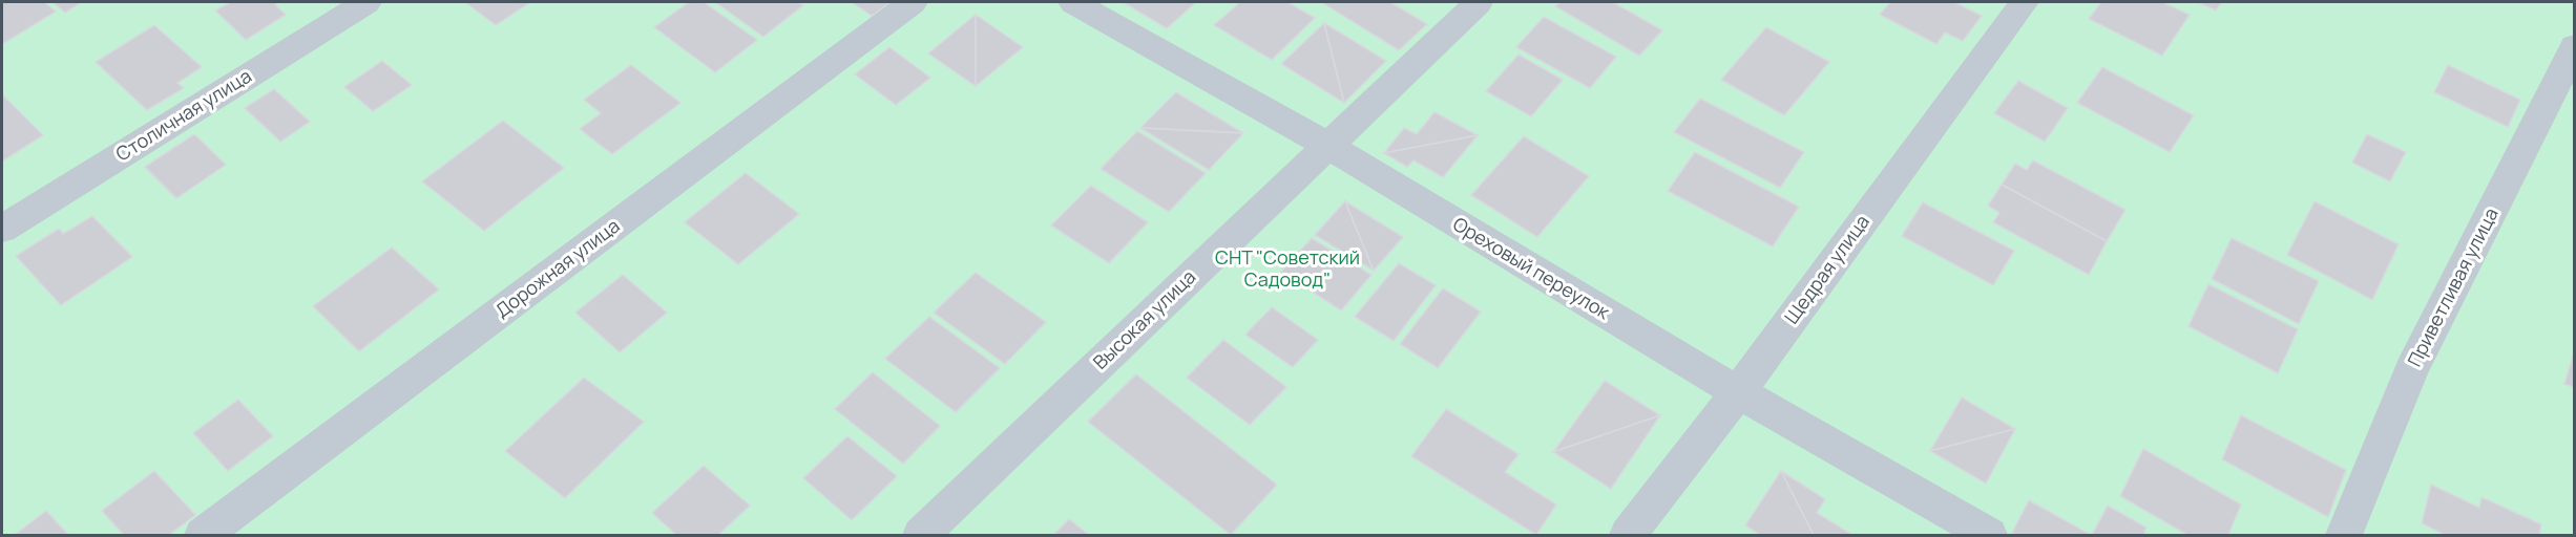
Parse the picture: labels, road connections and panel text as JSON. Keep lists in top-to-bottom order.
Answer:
{
  "streets": {
    "street": [
      "Столичная улица",
      "Дорожная улица",
      "Ореховый переулок",
      "Щедрая улица",
      "Приветливая улица",
      "Высокая улица"
    ]
  },
  "crossings": [
    ["Ореховый переулок", "Щедрая улица"],
    ["Ореховый переулок", "Высокая улица"]
  ],
  "parks": ["СНТ \"Советский Садовод\""]
}
